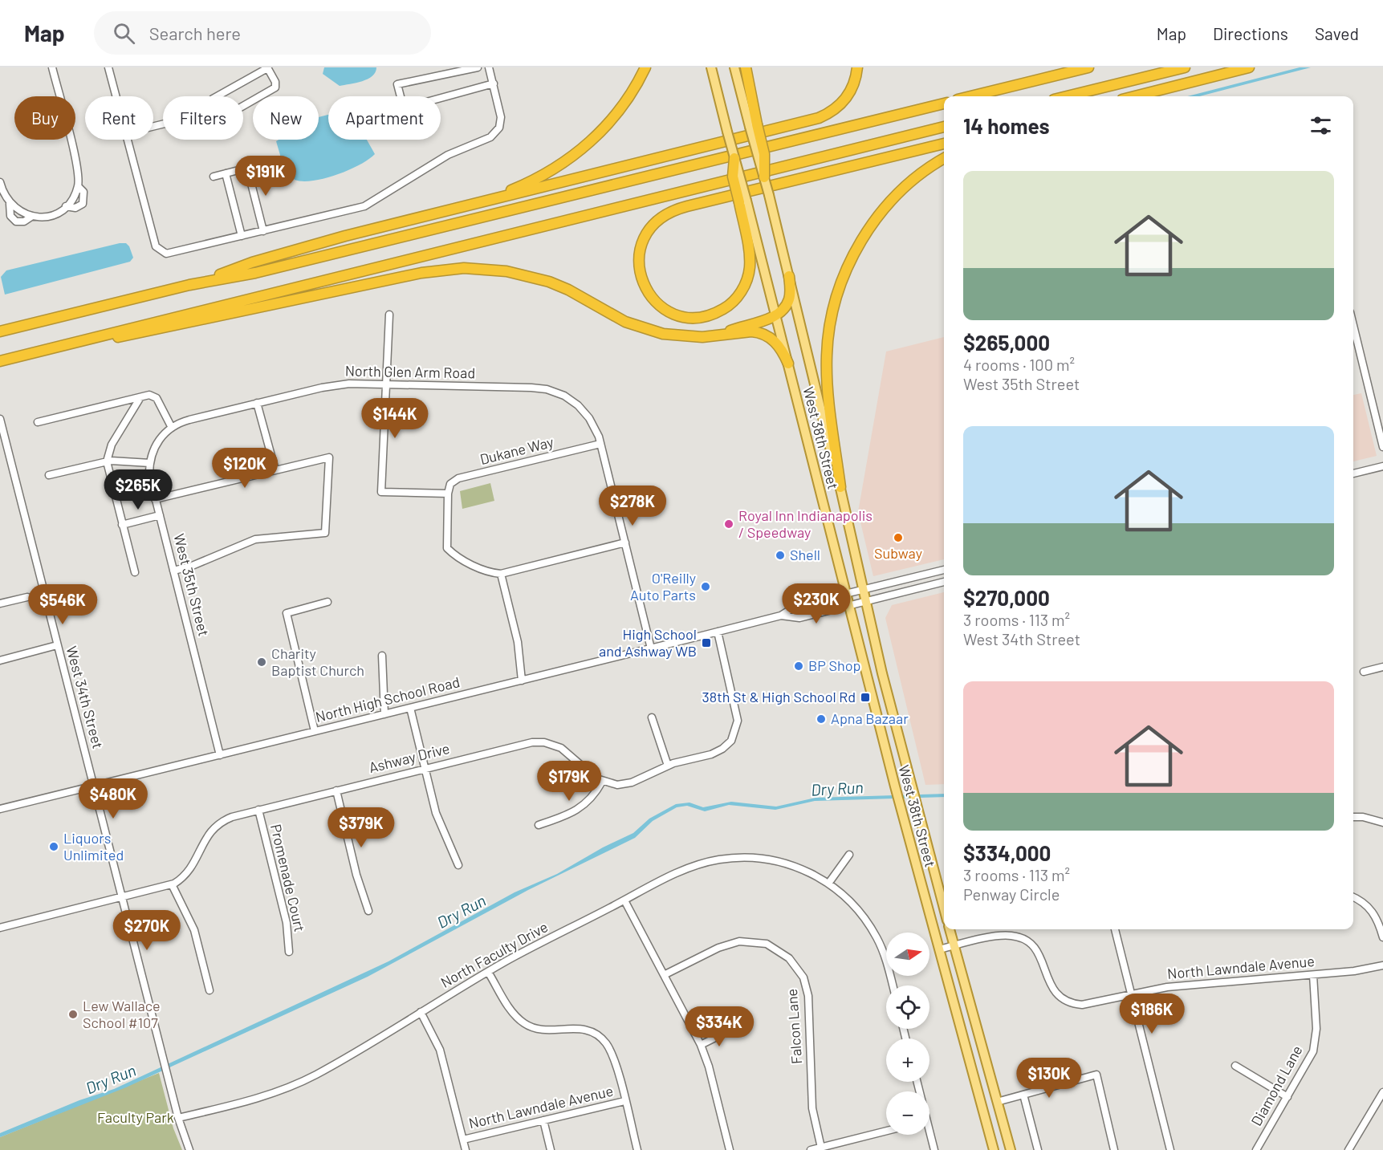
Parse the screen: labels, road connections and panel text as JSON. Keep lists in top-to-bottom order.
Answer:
{
  "streets": {
    "main road": ["West 38th Street"],
    "street": [
      "North Glen Arm Road",
      "Dukane Way",
      "West 35th Street",
      "West 34th Street",
      "North High School Road",
      "Ashway Drive",
      "Promenade Court",
      "North Faculty Drive",
      "North Lawndale Avenue",
      "Falcon Lane",
      "Diamond Lane"
    ]
  },
  "crossings": [
    ["North Glen Arm Road", "Dukane Way"],
    ["North Glen Arm Road", "West 35th Street"],
    ["North Glen Arm Road", "North High School Road"],
    ["West 38th Street", "North High School Road"],
    ["West 38th Street", "North Lawndale Avenue"],
    ["West 35th Street", "North High School Road"],
    ["West 34th Street", "North High School Road"],
    ["West 34th Street", "Ashway Drive"],
    ["West 34th Street", "North Faculty Drive"],
    ["Ashway Drive", "Promenade Court"],
    ["North Lawndale Avenue", "Diamond Lane"]
  ],
  "water": ["Dry Run"],
  "parks": ["Faculty Park"],
  "places": {
    "other": [
      "Royal Inn Indianapolis / Speedway",
      "Subway",
      "Shell",
      "O'Reilly Auto Parts",
      "Charity Baptist Church",
      "BP Shop",
      "Apna Bazaar",
      "Liquors Unlimited",
      "Lew Wallace School #107"
    ],
    "transit": ["High School and Ashway WB", "38th St & High School Rd"]
  },
  "north": "right",
  "page": {
    "header": "Map",
    "search": "Search here",
    "nav": ["Map", "Directions", "Saved"],
    "chip": [
      "Buy",
      "Rent",
      "Filters",
      "New",
      "Apartment"
    ],
    "heading": "14 homes",
    "list": [
      {
        "name": "$265,000",
        "note": "4 rooms · 100 m² · West 35th Street"
      },
      {
        "name": "$270,000",
        "note": "3 rooms · 113 m² · West 34th Street"
      },
      {
        "name": "$334,000",
        "note": "3 rooms · 113 m² · Penway Circle"
      }
    ],
    "price": [
      "$191K",
      "$144K",
      "$120K",
      "$265K",
      "$278K",
      "$230K",
      "$546K",
      "$179K",
      "$480K",
      "$379K",
      "$270K",
      "$186K",
      "$334K",
      "$130K"
    ],
    "map_buttons": ["+", "−"]
  }
}
